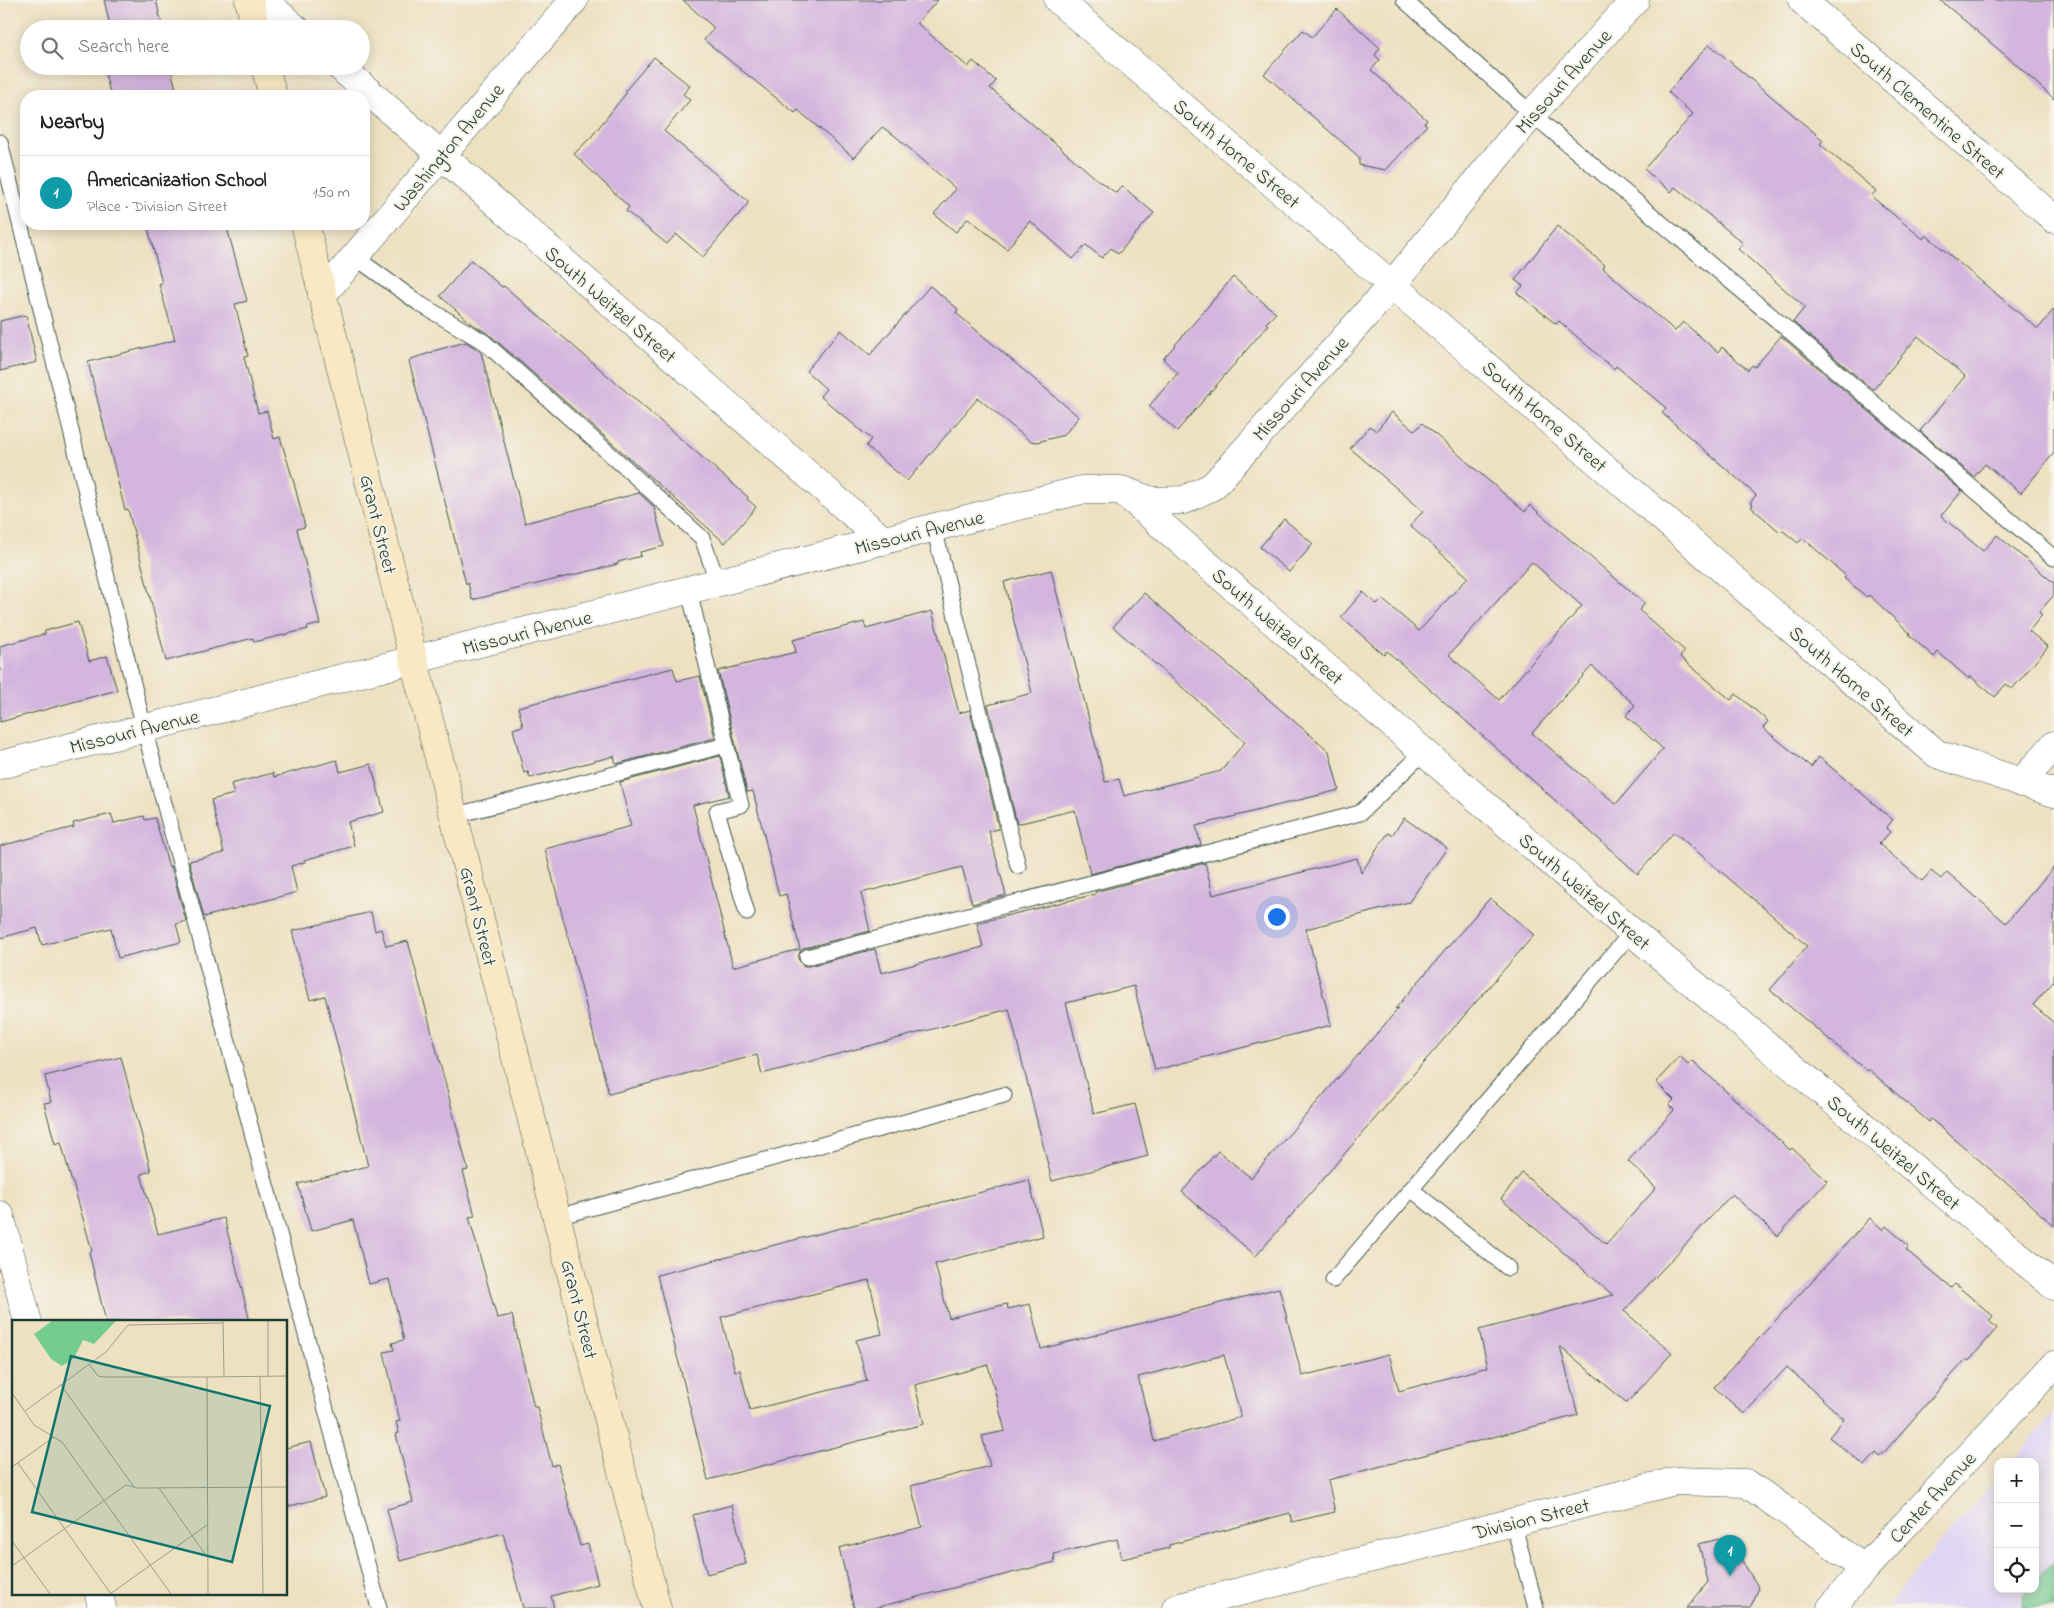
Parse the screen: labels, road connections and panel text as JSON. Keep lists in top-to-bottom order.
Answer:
{
  "streets": {
    "main road": ["Grant Street"],
    "street": [
      "Missouri Avenue",
      "South Clementine Street",
      "Washington Avenue",
      "South Horne Street",
      "South Weitzel Street",
      "Center Avenue",
      "Division Street"
    ]
  },
  "crossings": [
    ["Missouri Avenue", "South Horne Street"],
    ["Missouri Avenue", "South Weitzel Street"],
    ["Missouri Avenue", "Grant Street"],
    ["Washington Avenue", "South Weitzel Street"],
    ["Washington Avenue", "Grant Street"],
    ["Center Avenue", "Division Street"]
  ],
  "page": {
    "search": "Search here",
    "heading": "Nearby",
    "list": [
      {
        "mark": "1",
        "name": "Americanization School",
        "note": "Place · Division Street",
        "value": "150 m"
      }
    ],
    "map_buttons": ["+", "−"],
    "pins": "1"
  }
}
